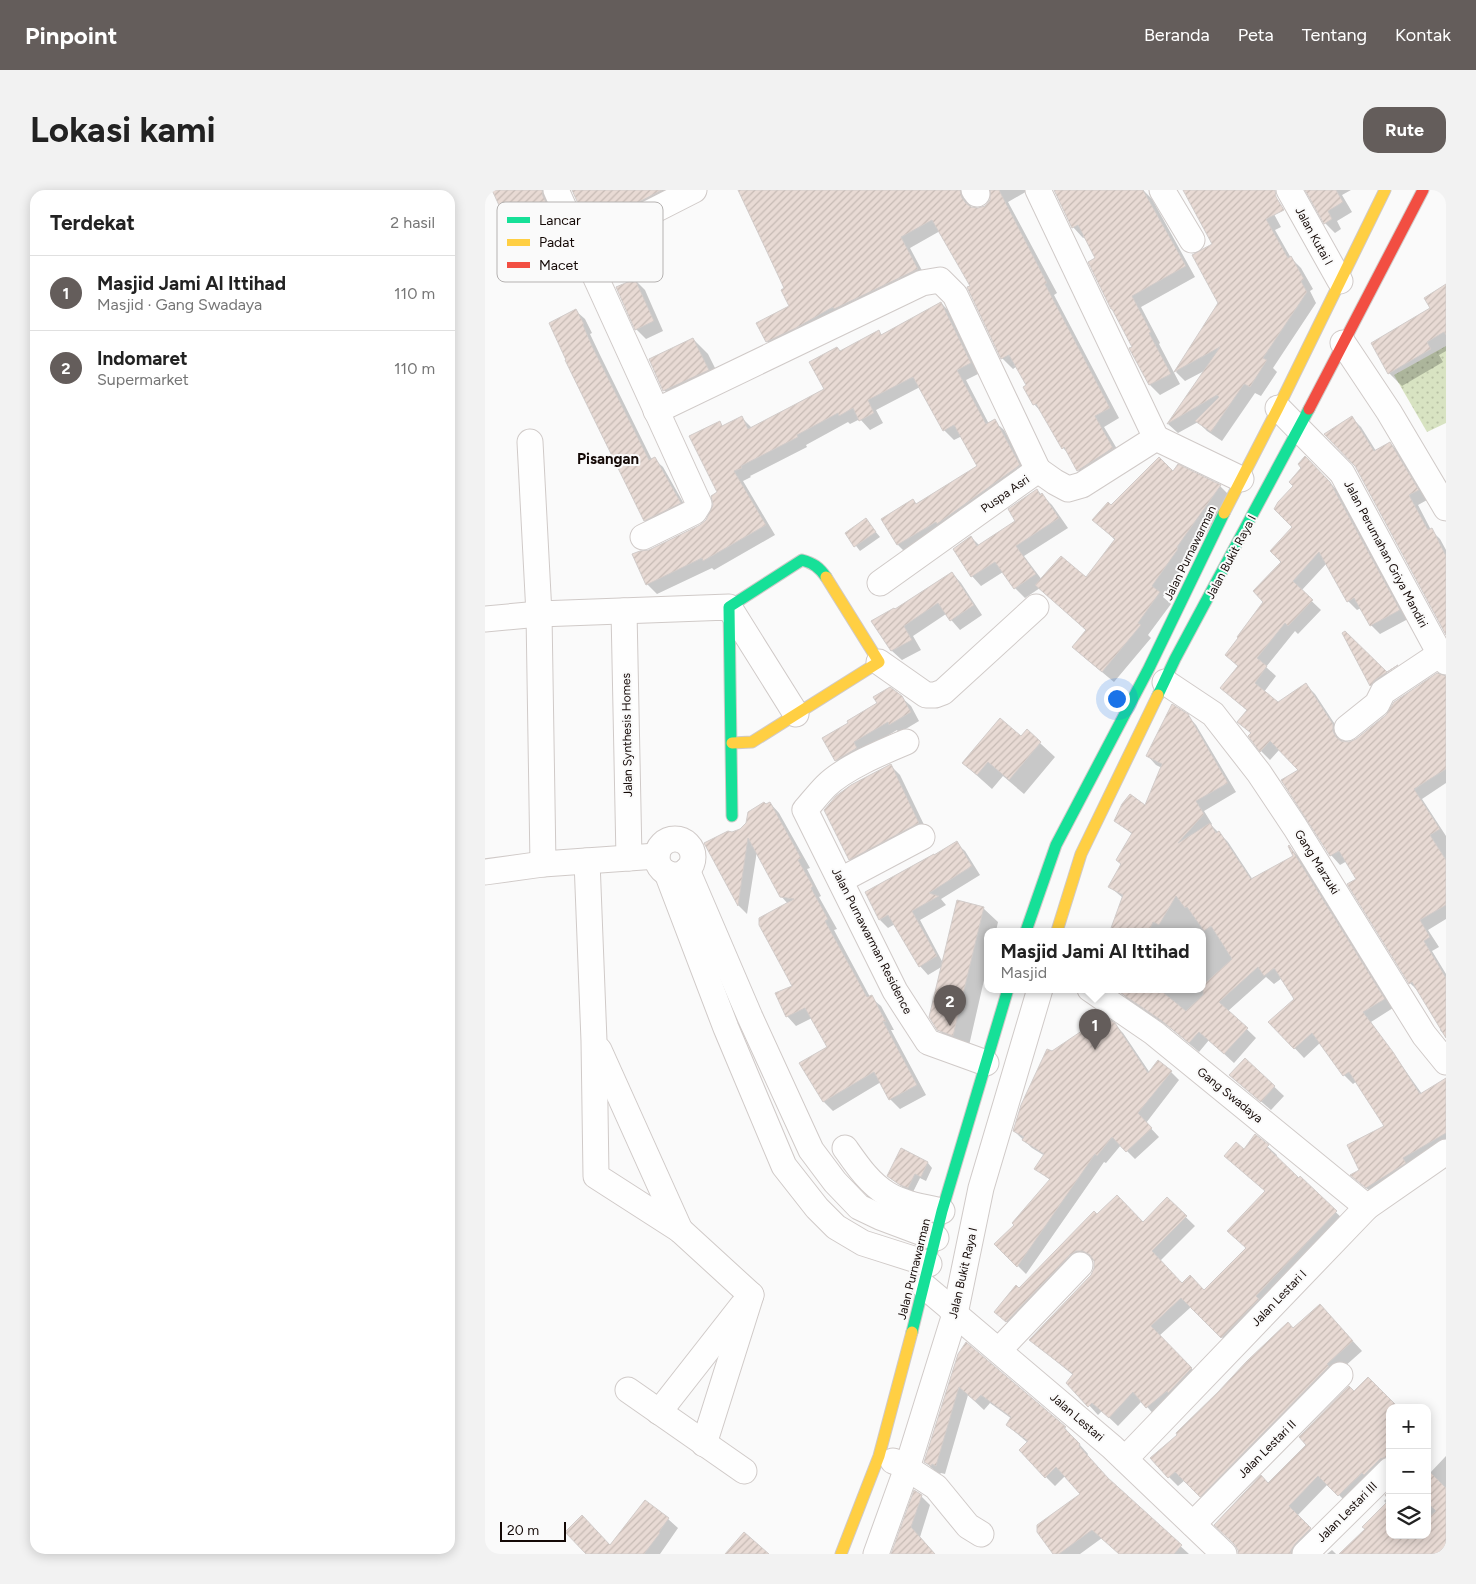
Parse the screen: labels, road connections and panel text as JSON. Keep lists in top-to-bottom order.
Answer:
{
  "streets": {
    "street": [
      "Jalan Kutai I",
      "Puspa Asri",
      "Jalan Purnawarman",
      "Jalan Perumahan Griya Mandiri",
      "Jalan Bukit Raya I",
      "Jalan Synthesis Homes",
      "Gang Marzuki",
      "Jalan Purnawarman Residence",
      "Gang Swadaya",
      "Jalan Lestari I",
      "Jalan Lestari",
      "Jalan Lestari II",
      "Jalan Lestari III"
    ]
  },
  "crossings": [
    ["Jalan Kutai I", "Jalan Purnawarman"],
    ["Jalan Purnawarman", "Jalan Perumahan Griya Mandiri"],
    ["Jalan Purnawarman", "Jalan Bukit Raya I"],
    ["Jalan Purnawarman", "Jalan Purnawarman Residence"],
    ["Jalan Purnawarman", "Jalan Lestari"],
    ["Jalan Perumahan Griya Mandiri", "Jalan Bukit Raya I"],
    ["Jalan Bukit Raya I", "Gang Marzuki"],
    ["Jalan Bukit Raya I", "Jalan Lestari"],
    ["Gang Swadaya", "Jalan Lestari I"],
    ["Jalan Lestari I", "Jalan Lestari"],
    ["Jalan Lestari", "Jalan Lestari II"]
  ],
  "districts": ["Pisangan"],
  "legend": ["Lancar", "Padat", "Macet"],
  "scale_bar": "20 m",
  "page": {
    "header": "Pinpoint",
    "nav": [
      "Beranda",
      "Peta",
      "Tentang",
      "Kontak"
    ],
    "buttons": "Rute",
    "title": "Lokasi kami",
    "heading": ["Terdekat", "2 hasil"],
    "list": [
      {
        "mark": "1",
        "name": "Masjid Jami Al Ittihad",
        "note": "Masjid · Gang Swadaya",
        "value": "110 m"
      },
      {
        "mark": "2",
        "name": "Indomaret",
        "note": "Supermarket",
        "value": "110 m"
      }
    ],
    "popup": ["Masjid Jami Al Ittihad", "Masjid"],
    "pins": ["2", "1"],
    "map_buttons": ["+", "−"],
    "scale": "20 m"
  }
}
